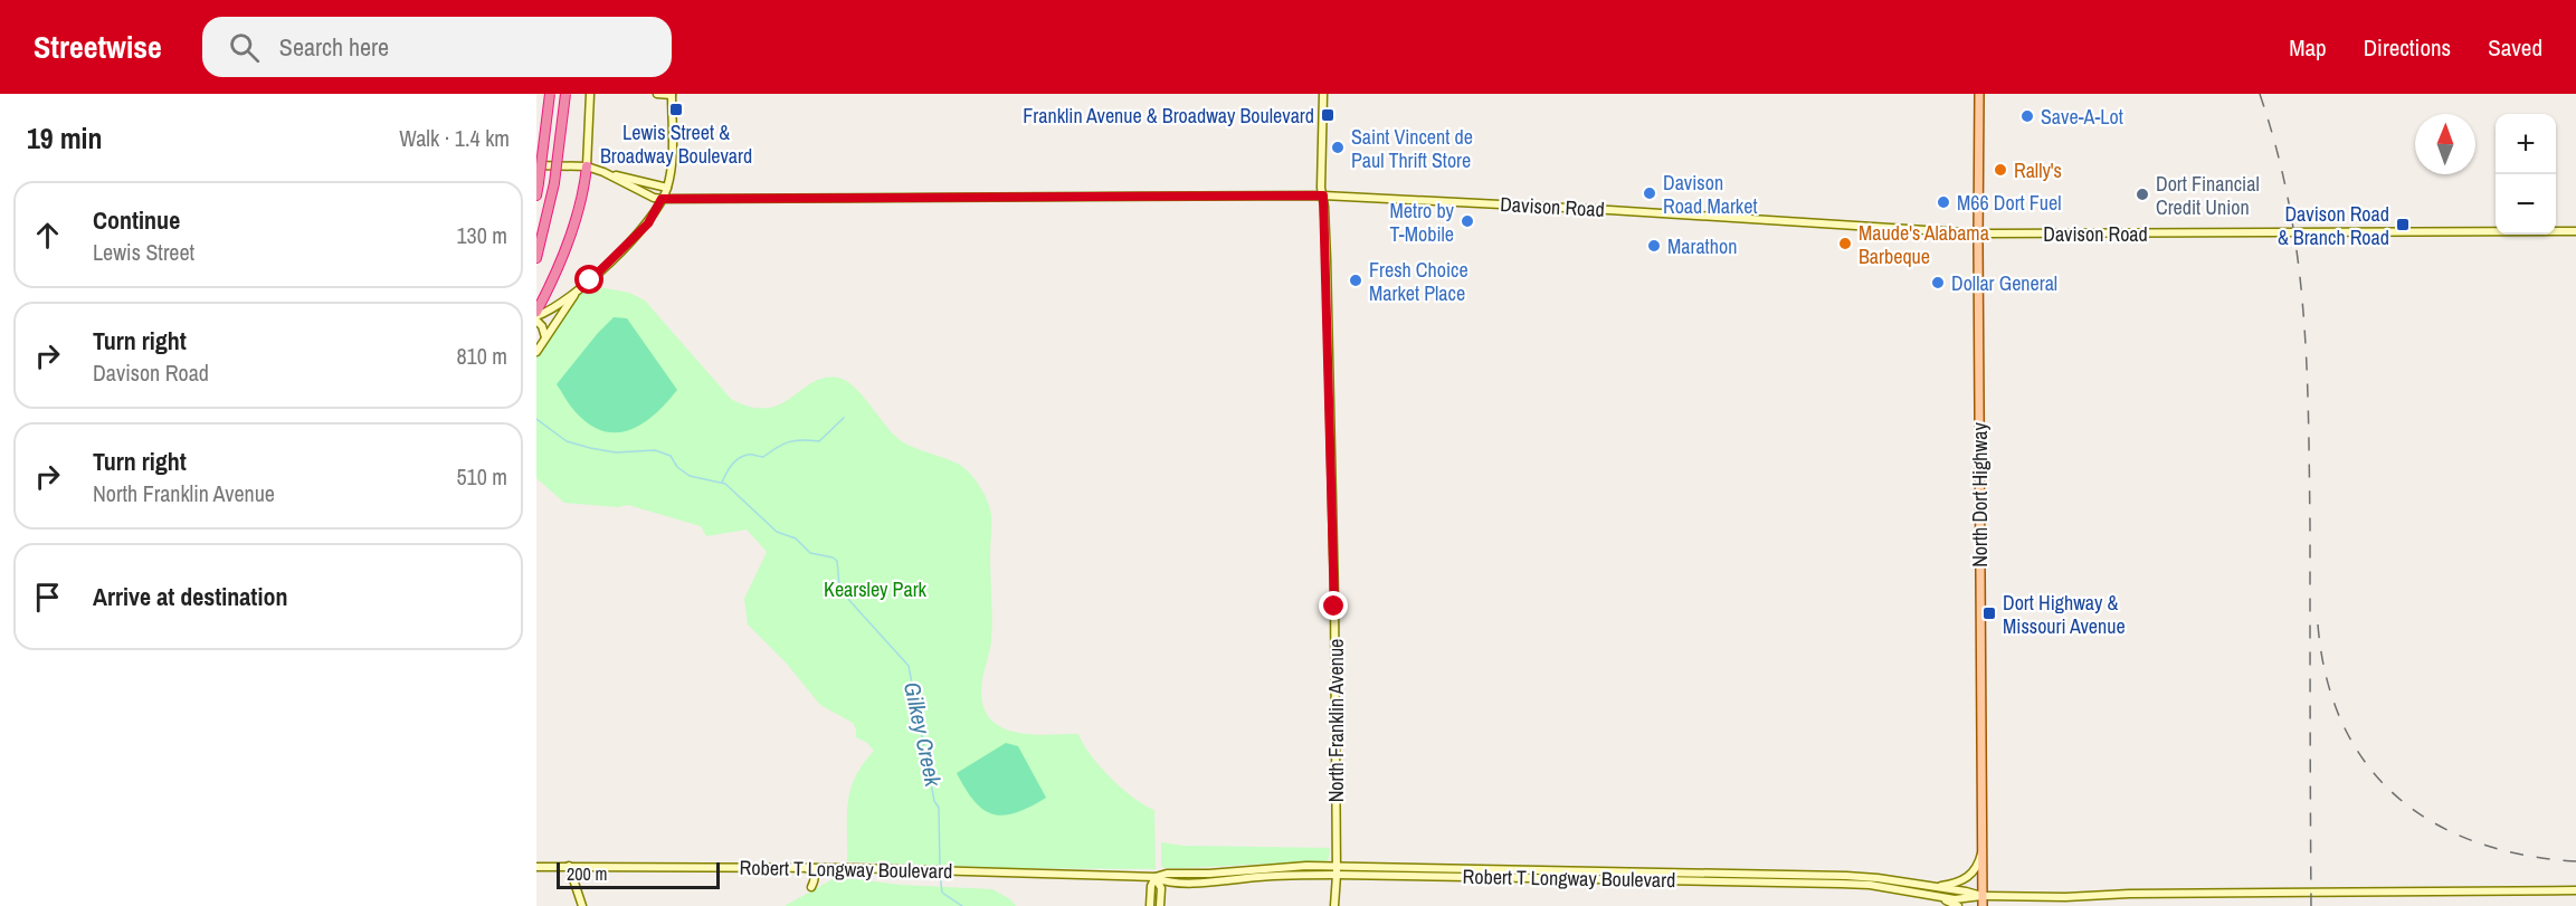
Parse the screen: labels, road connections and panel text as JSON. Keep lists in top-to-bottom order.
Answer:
{
  "streets": {
    "main road": ["North Dort Highway"],
    "street": ["Davison Road", "North Franklin Avenue", "Robert T Longway Boulevard"]
  },
  "crossings": [
    ["Davison Road", "North Dort Highway"],
    ["Davison Road", "North Franklin Avenue"],
    ["North Dort Highway", "Robert T Longway Boulevard"],
    ["North Franklin Avenue", "Robert T Longway Boulevard"]
  ],
  "water": ["Gilkey Creek"],
  "parks": ["Kearsley Park"],
  "places": {
    "transit": [
      "Lewis Street & Broadway Boulevard",
      "Franklin Avenue & Broadway Boulevard",
      "Davison Road & Branch Road",
      "Dort Highway & Missouri Avenue"
    ],
    "other": [
      "Save-A-Lot",
      "Saint Vincent de Paul Thrift Store",
      "Rally's",
      "Davison Road Market",
      "Dort Financial Credit Union",
      "M66 Dort Fuel",
      "Metro by T-Mobile",
      "Maude's Alabama Barbeque",
      "Marathon",
      "Fresh Choice Market Place",
      "Dollar General"
    ]
  },
  "scale_bar": "200 m",
  "north": "top",
  "page": {
    "header": "Streetwise",
    "search": "Search here",
    "nav": ["Map", "Directions", "Saved"],
    "heading": ["19 min", "Walk · 1.4 km"],
    "map_buttons": ["+", "−"],
    "list": [
      ["Continue", "Lewis Street", "130 m"],
      ["Turn right", "Davison Road", "810 m"],
      ["Turn right", "North Franklin Avenue", "510 m"],
      "Arrive at destination"
    ],
    "scale": "200 m"
  }
}
